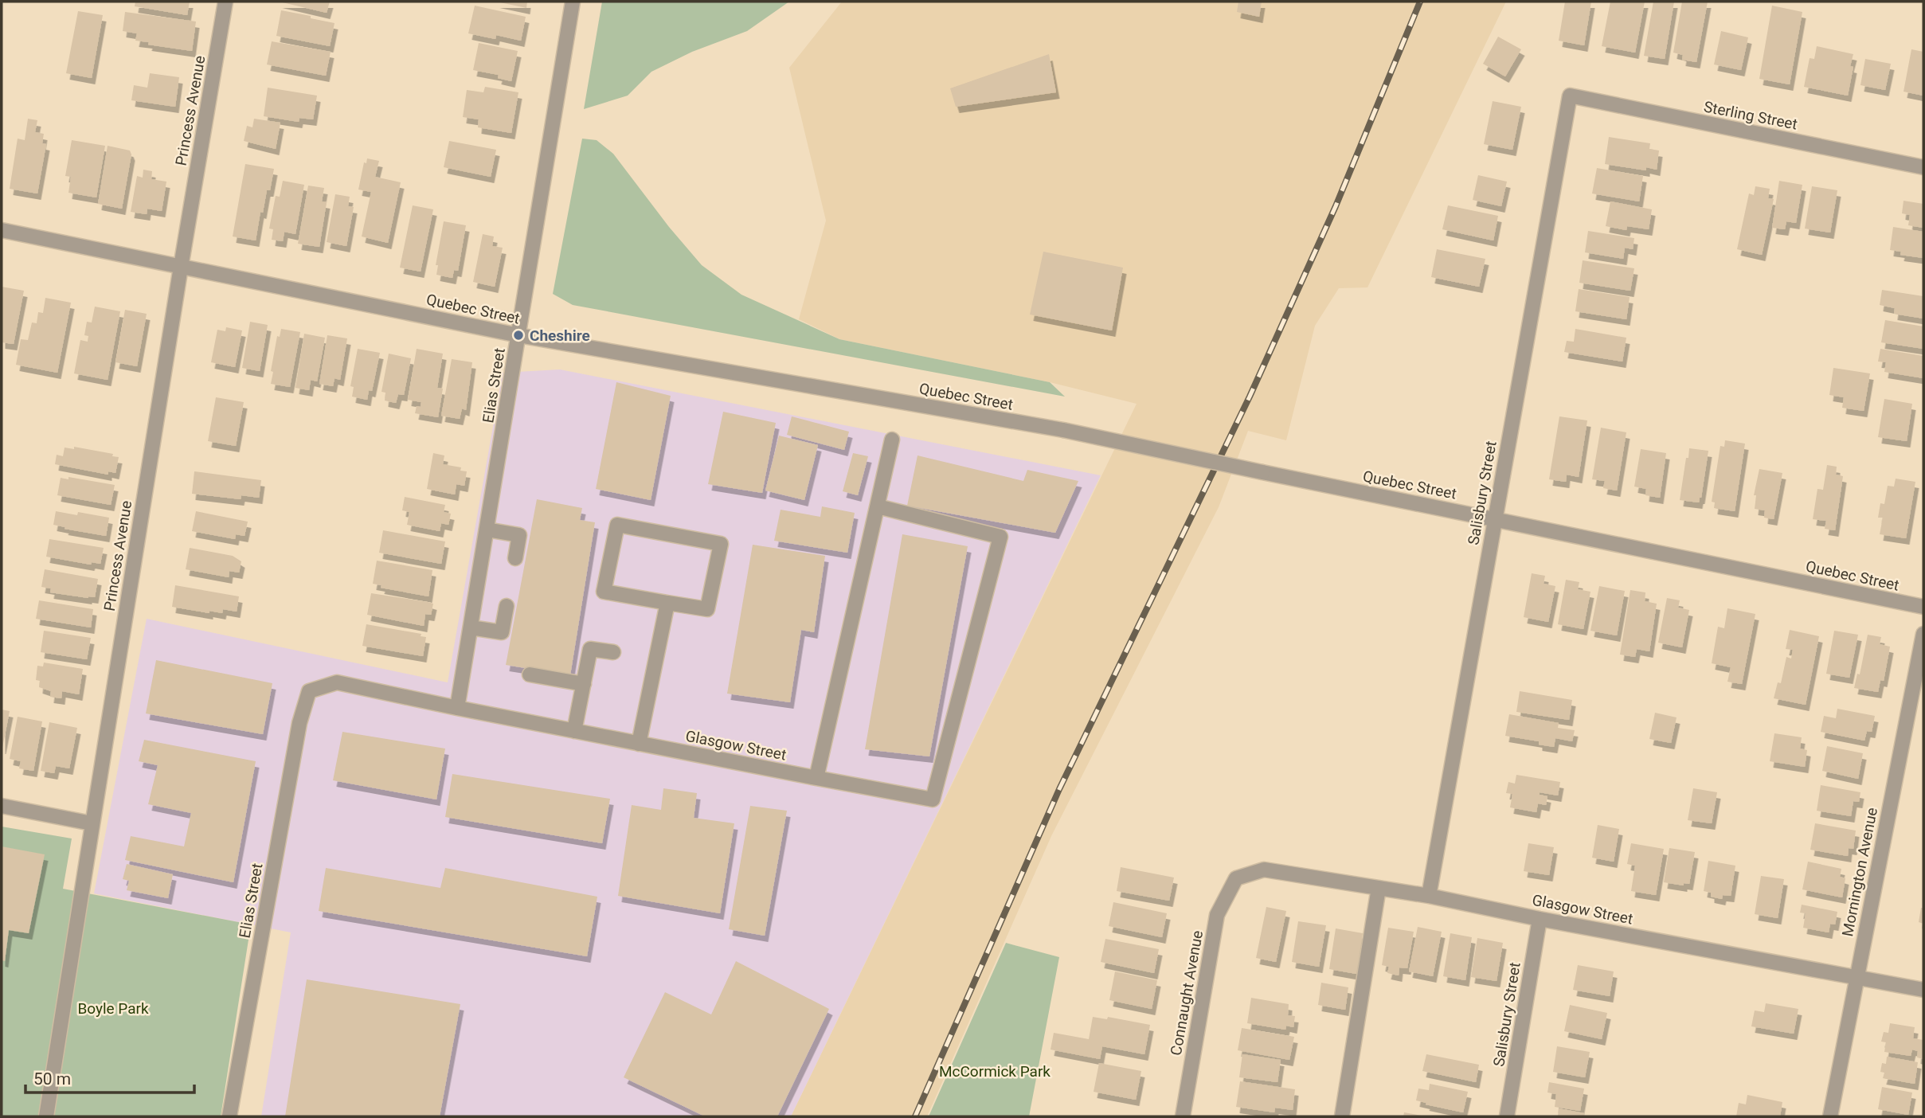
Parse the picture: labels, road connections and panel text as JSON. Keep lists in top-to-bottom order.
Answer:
{
  "streets": {
    "street": [
      "Princess Avenue",
      "Sterling Street",
      "Quebec Street",
      "Elias Street",
      "Salisbury Street",
      "Glasgow Street",
      "Mornington Avenue",
      "Connaught Avenue"
    ]
  },
  "crossings": [
    ["Princess Avenue", "Quebec Street"],
    ["Sterling Street", "Salisbury Street"],
    ["Quebec Street", "Elias Street"],
    ["Quebec Street", "Salisbury Street"],
    ["Elias Street", "Glasgow Street"],
    ["Salisbury Street", "Glasgow Street"],
    ["Glasgow Street", "Mornington Avenue"],
    ["Glasgow Street", "Connaught Avenue"]
  ],
  "parks": ["Boyle Park", "McCormick Park"],
  "places": ["Cheshire"],
  "scale_bar": "50 m"
}
